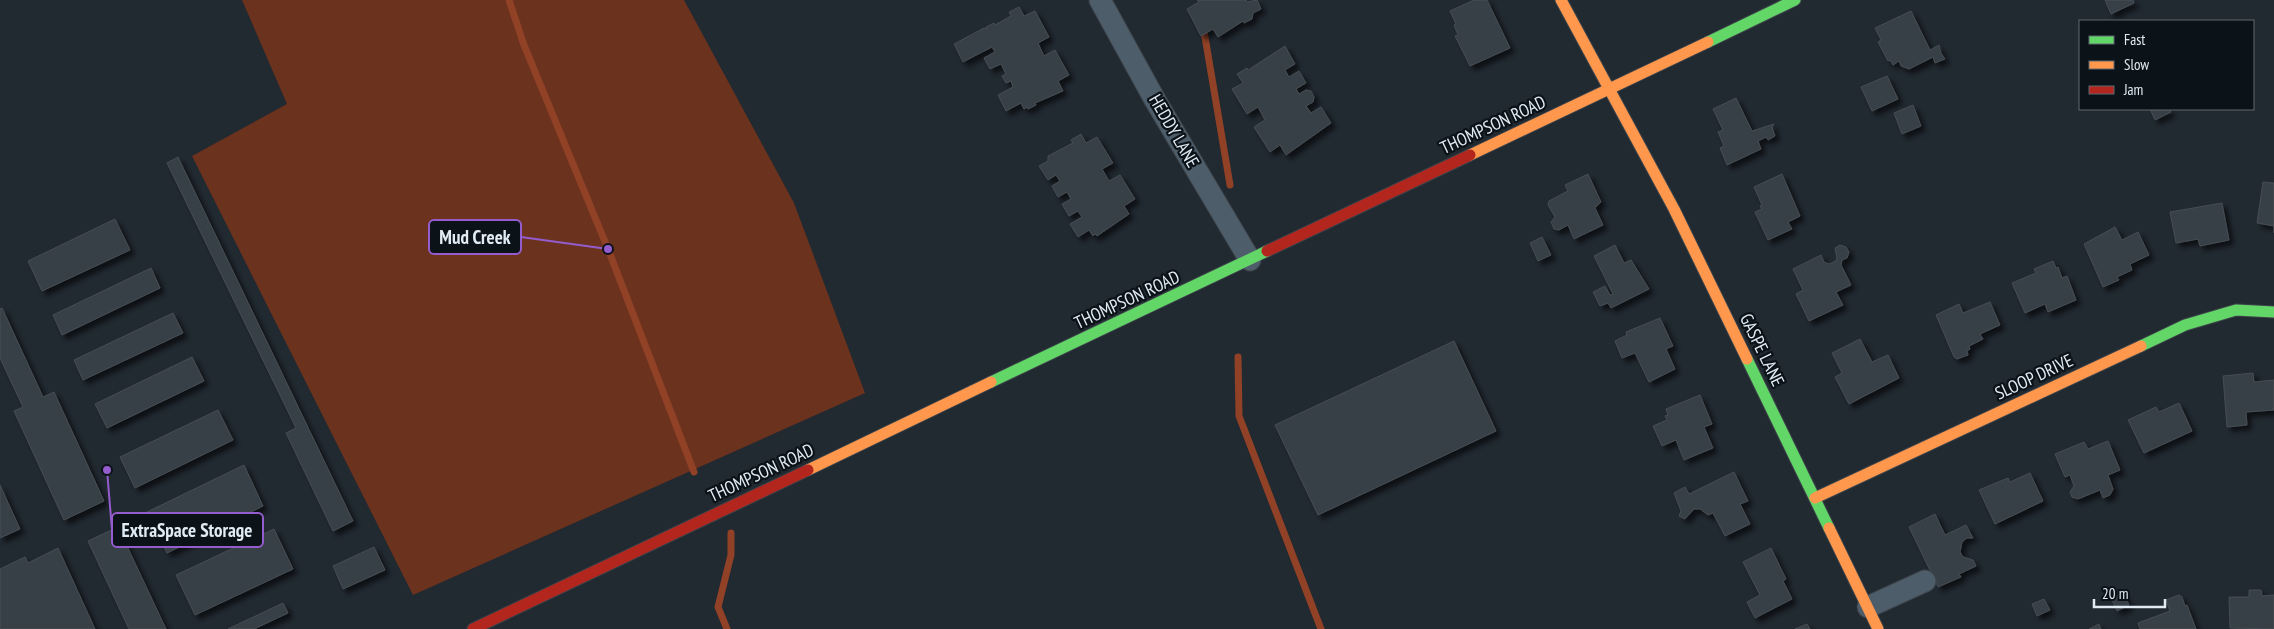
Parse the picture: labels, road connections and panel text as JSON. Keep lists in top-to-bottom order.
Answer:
{
  "streets": {
    "street": [
      "THOMPSON ROAD",
      "HEDDY LANE",
      "GASPE LANE",
      "SLOOP DRIVE"
    ]
  },
  "crossings": [
    ["THOMPSON ROAD", "HEDDY LANE"],
    ["THOMPSON ROAD", "GASPE LANE"],
    ["GASPE LANE", "SLOOP DRIVE"]
  ],
  "places": ["Mud Creek", "ExtraSpace Storage"],
  "legend": ["Fast", "Slow", "Jam"],
  "scale_bar": "20 m"
}
